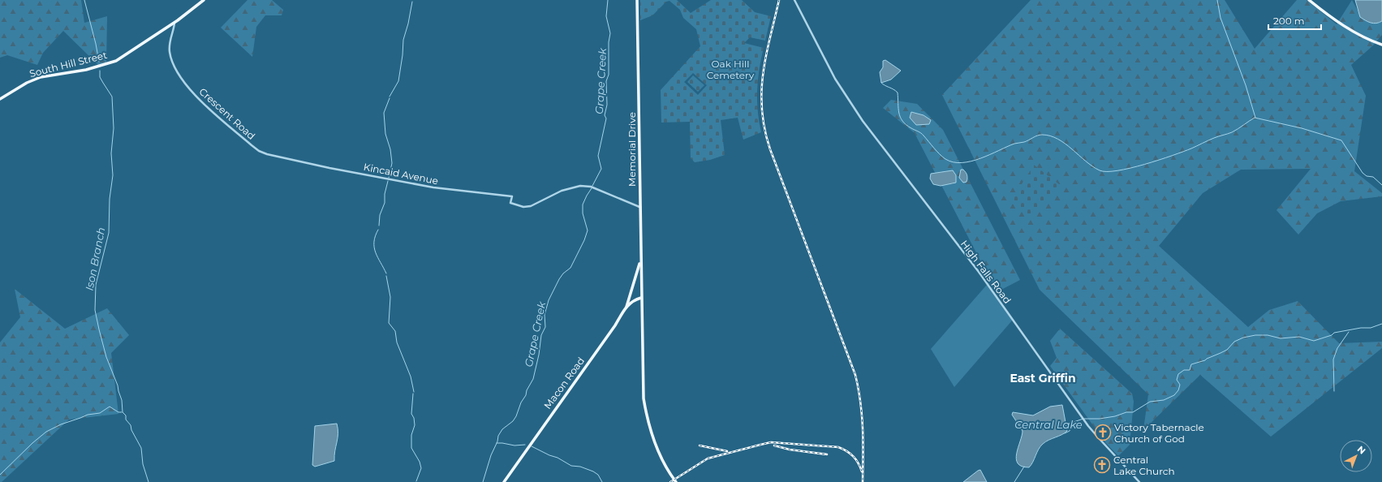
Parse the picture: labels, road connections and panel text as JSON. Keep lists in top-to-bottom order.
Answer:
{
  "streets": {
    "main road": ["South Hill Street", "Memorial Drive", "Macon Road"],
    "street": ["Crescent Road", "Kincaid Avenue", "High Falls Road"]
  },
  "crossings": [
    ["South Hill Street", "Crescent Road"],
    ["Crescent Road", "Kincaid Avenue"],
    ["Memorial Drive", "Kincaid Avenue"]
  ],
  "districts": ["East Griffin"],
  "water": ["Grape Creek", "Ison Branch", "Central Lake"],
  "parks": ["Oak Hill Cemetery"],
  "places": {
    "church": ["Victory Tabernacle Church of God", "Central Lake Church"]
  },
  "scale_bar": "200 m",
  "north": "top right"
}
